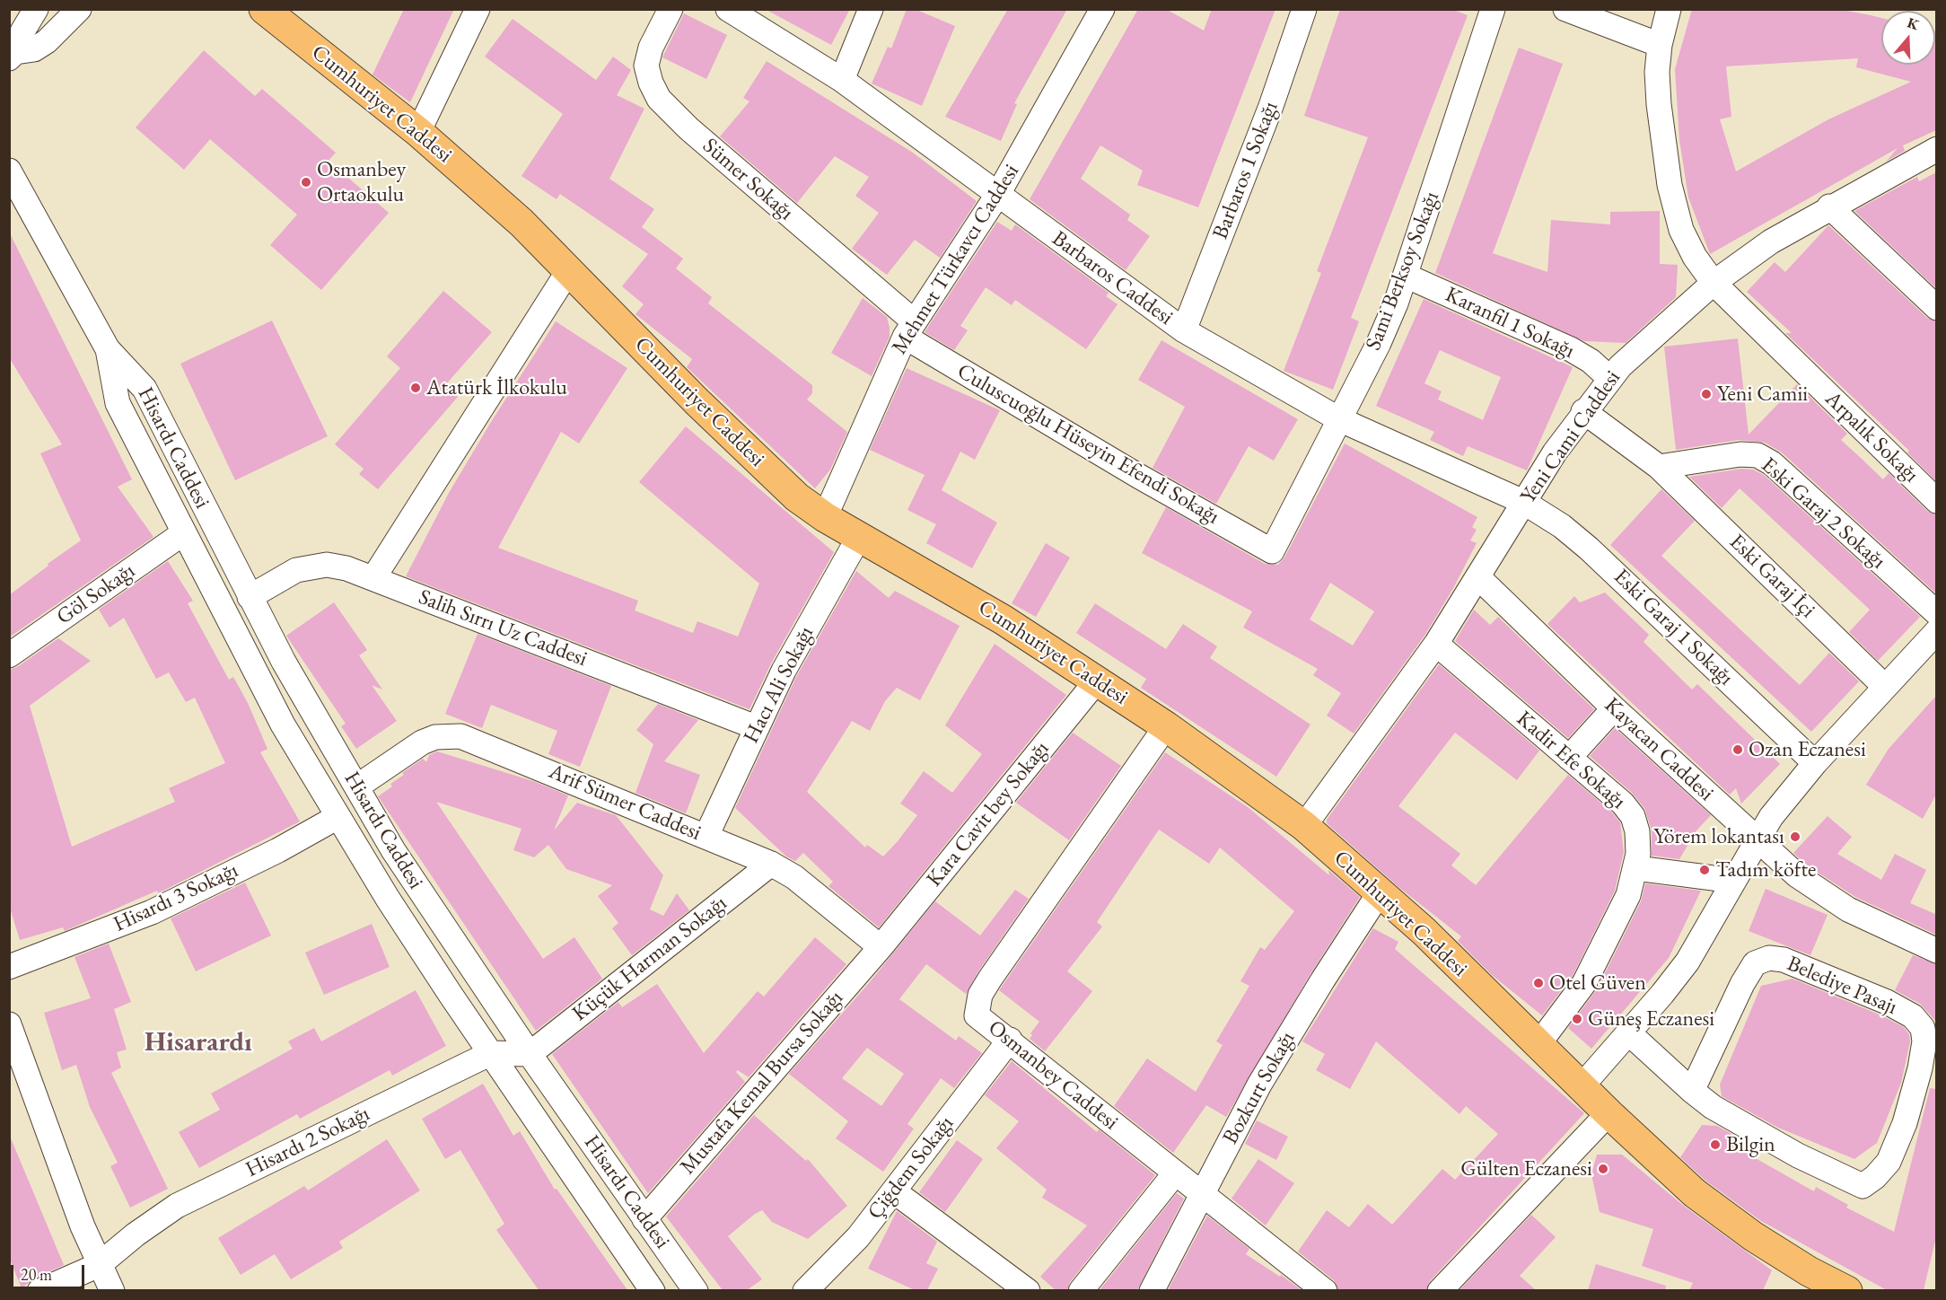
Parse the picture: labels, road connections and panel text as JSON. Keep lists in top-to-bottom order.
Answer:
{
  "streets": {
    "main road": ["Cumhuriyet Caddesi"],
    "street": [
      "Barbaros 1 Sokağı",
      "Sümer Sokağı",
      "Mehmet Türkavcı Caddesi",
      "Sami Berksoy Sokağı",
      "Barbaros Caddesi",
      "Karanfil 1 Sokağı",
      "Yeni Cami Caddesi",
      "Arpalık Sokağı",
      "Culuscuoğlu Hüseyin Efendi Sokağı",
      "Hisardı Caddesi",
      "Eski Garaj 2 Sokağı",
      "Eski Garaj İçi",
      "Göl Sokağı",
      "Eski Garaj 1 Sokağı",
      "Salih Sırrı Uz Caddesi",
      "Hacı Ali Sokağı",
      "Kayacan Caddesi",
      "Kadir Efe Sokağı",
      "Arif Sümer Caddesi",
      "Kara Cavit bey Sokağı",
      "Hisardı 3 Sokağı",
      "Küçük Harman Sokağı",
      "Belediye Pasajı",
      "Osmanbey Caddesi",
      "Mustafa Kemal Bursa Sokağı",
      "Bozkurt Sokağı",
      "Hisardı 2 Sokağı",
      "Çiğdem Sokağı"
    ]
  },
  "crossings": [
    ["Cumhuriyet Caddesi", "Mehmet Türkavcı Caddesi"],
    ["Cumhuriyet Caddesi", "Yeni Cami Caddesi"],
    ["Cumhuriyet Caddesi", "Hacı Ali Sokağı"],
    ["Cumhuriyet Caddesi", "Kadir Efe Sokağı"],
    ["Cumhuriyet Caddesi", "Kara Cavit bey Sokağı"],
    ["Cumhuriyet Caddesi", "Osmanbey Caddesi"],
    ["Cumhuriyet Caddesi", "Bozkurt Sokağı"],
    ["Barbaros 1 Sokağı", "Barbaros Caddesi"],
    ["Sümer Sokağı", "Mehmet Türkavcı Caddesi"],
    ["Sümer Sokağı", "Culuscuoğlu Hüseyin Efendi Sokağı"],
    ["Mehmet Türkavcı Caddesi", "Barbaros Caddesi"],
    ["Mehmet Türkavcı Caddesi", "Culuscuoğlu Hüseyin Efendi Sokağı"],
    ["Sami Berksoy Sokağı", "Barbaros Caddesi"],
    ["Sami Berksoy Sokağı", "Karanfil 1 Sokağı"],
    ["Sami Berksoy Sokağı", "Culuscuoğlu Hüseyin Efendi Sokağı"],
    ["Barbaros Caddesi", "Yeni Cami Caddesi"],
    ["Barbaros Caddesi", "Eski Garaj 1 Sokağı"],
    ["Karanfil 1 Sokağı", "Yeni Cami Caddesi"],
    ["Yeni Cami Caddesi", "Arpalık Sokağı"],
    ["Yeni Cami Caddesi", "Eski Garaj 1 Sokağı"],
    ["Yeni Cami Caddesi", "Kayacan Caddesi"],
    ["Yeni Cami Caddesi", "Kadir Efe Sokağı"],
    ["Hisardı Caddesi", "Göl Sokağı"],
    ["Hisardı Caddesi", "Salih Sırrı Uz Caddesi"],
    ["Hisardı Caddesi", "Arif Sümer Caddesi"],
    ["Hisardı Caddesi", "Hisardı 3 Sokağı"],
    ["Hisardı Caddesi", "Küçük Harman Sokağı"],
    ["Hisardı Caddesi", "Mustafa Kemal Bursa Sokağı"],
    ["Hisardı Caddesi", "Hisardı 2 Sokağı"],
    ["Eski Garaj 2 Sokağı", "Eski Garaj İçi"],
    ["Salih Sırrı Uz Caddesi", "Hacı Ali Sokağı"],
    ["Hacı Ali Sokağı", "Arif Sümer Caddesi"],
    ["Arif Sümer Caddesi", "Kara Cavit bey Sokağı"],
    ["Arif Sümer Caddesi", "Küçük Harman Sokağı"],
    ["Arif Sümer Caddesi", "Mustafa Kemal Bursa Sokağı"],
    ["Kara Cavit bey Sokağı", "Mustafa Kemal Bursa Sokağı"],
    ["Küçük Harman Sokağı", "Hisardı 2 Sokağı"],
    ["Osmanbey Caddesi", "Bozkurt Sokağı"],
    ["Osmanbey Caddesi", "Çiğdem Sokağı"]
  ],
  "districts": ["Hisarardı"],
  "places": [
    "Osmanbey Ortaokulu",
    "Atatürk İlkokulu",
    "Yeni Camii",
    "Ozan Eczanesi",
    "Yörem lokantası",
    "Tadım köfte",
    "Otel Güven",
    "Güneş Eczanesi",
    "Bilgin",
    "Gülten Eczanesi"
  ],
  "scale_bar": "20 m",
  "north": "top"
}
